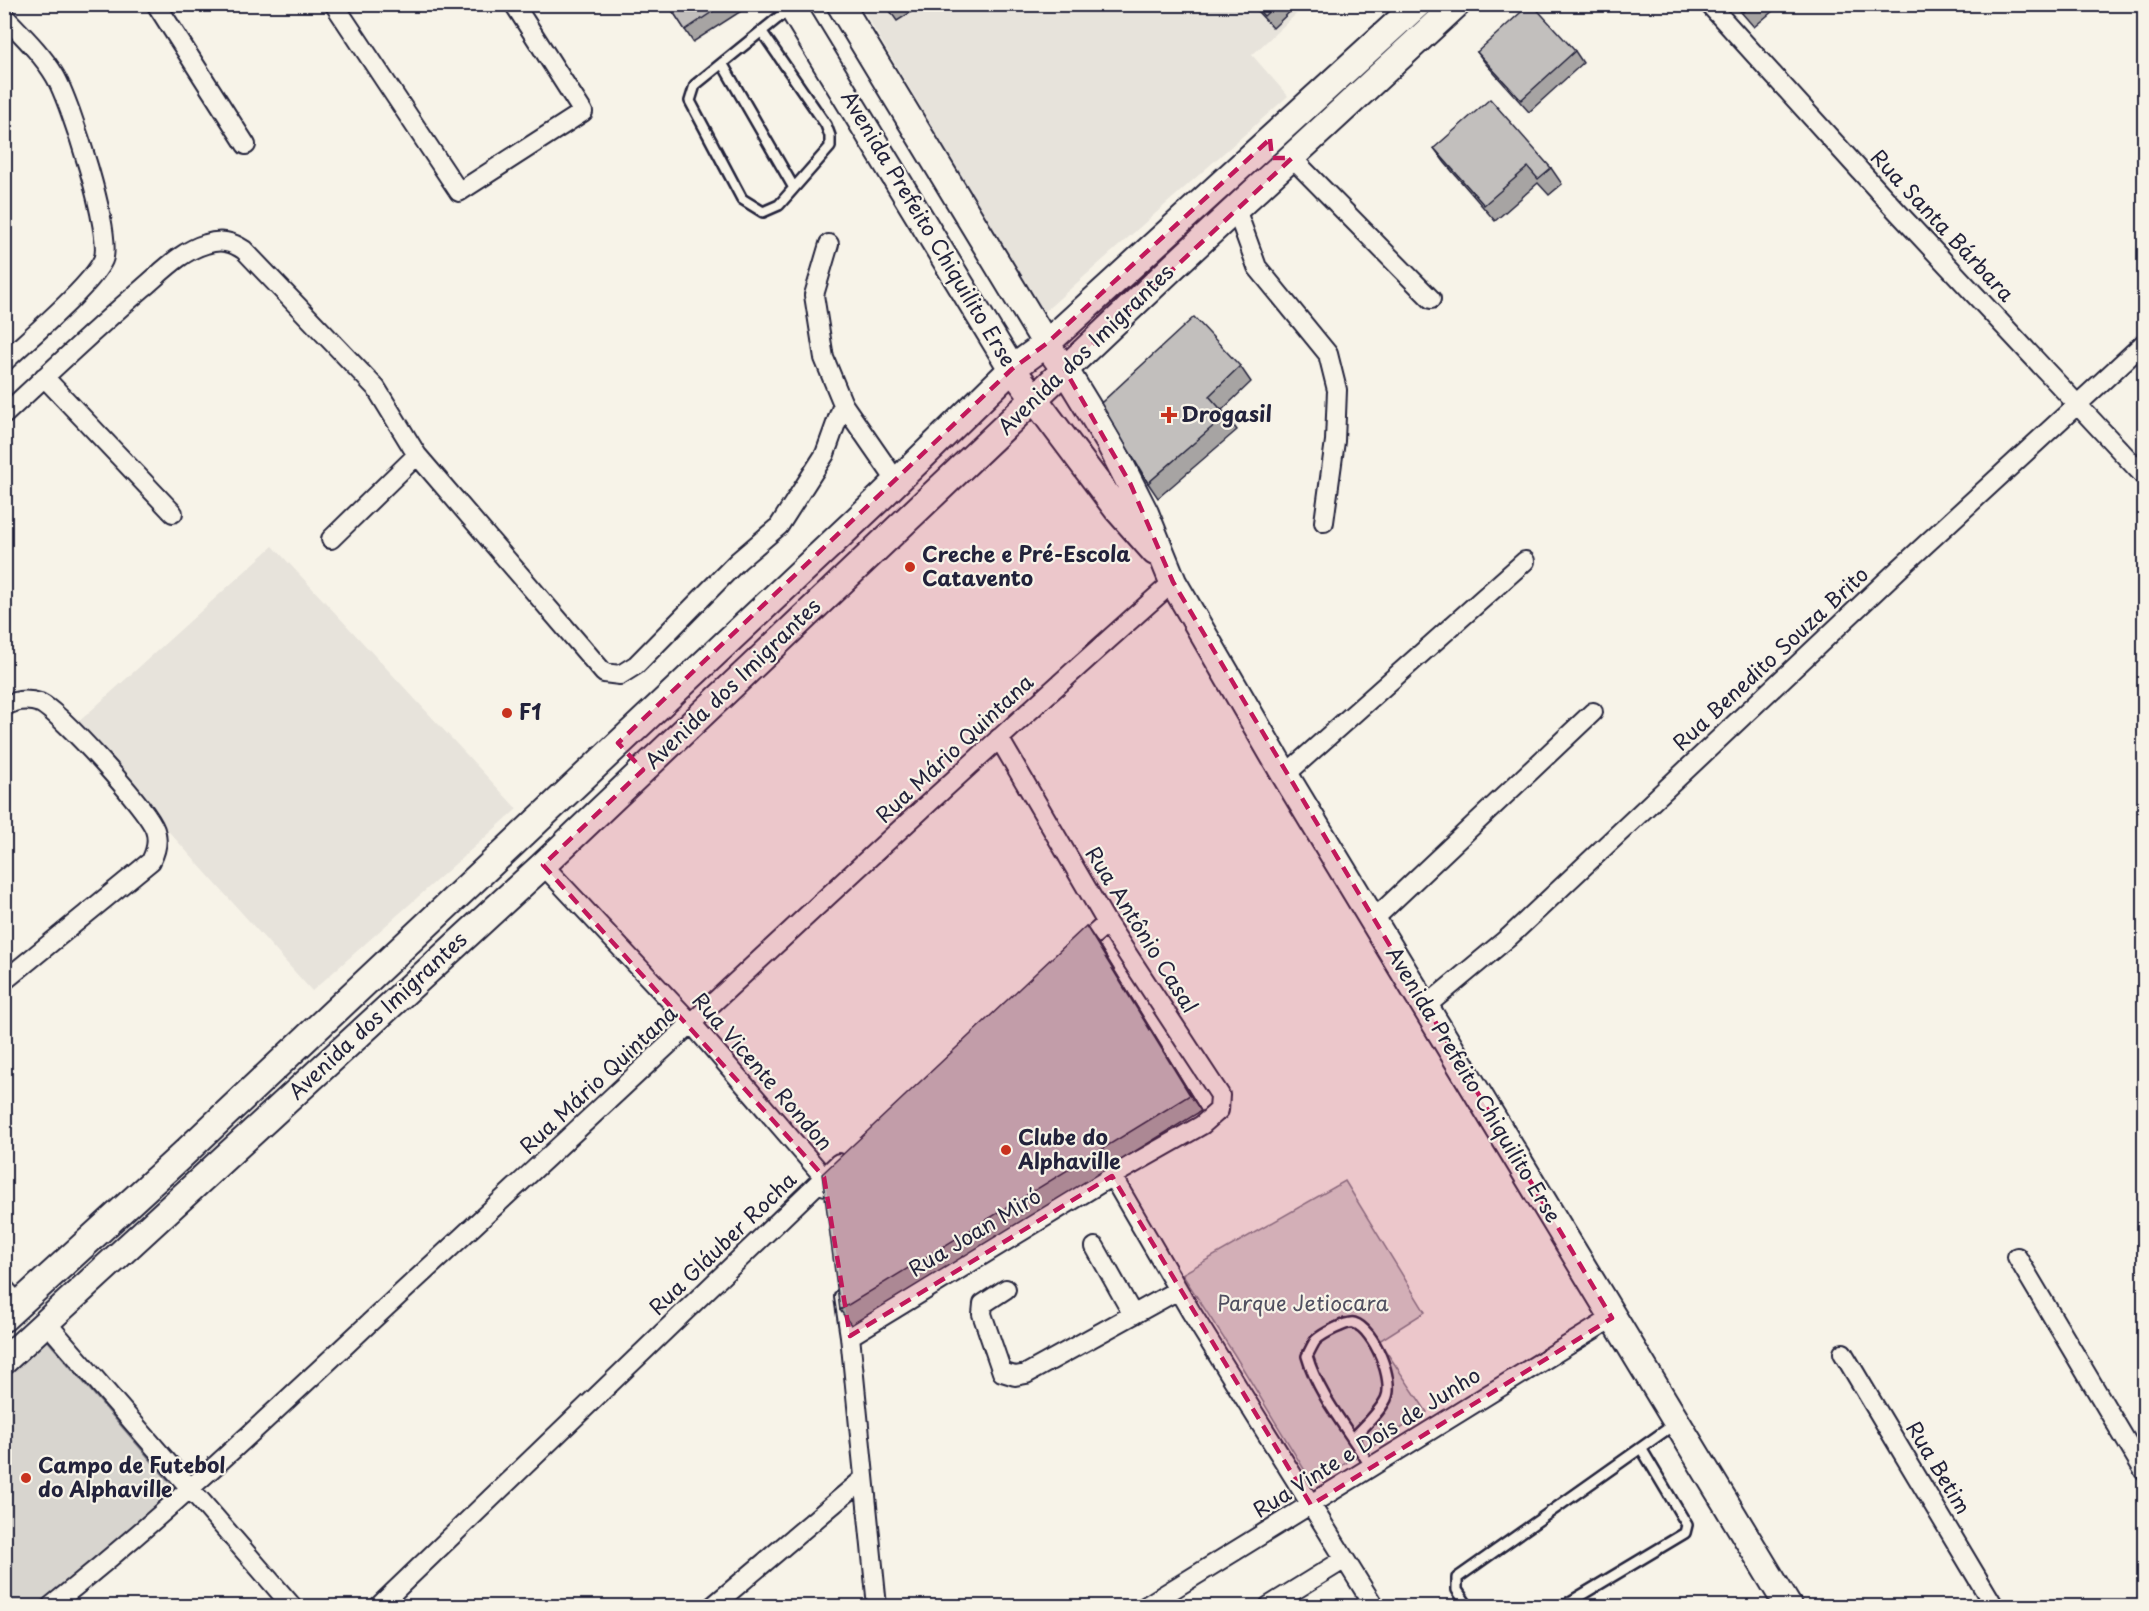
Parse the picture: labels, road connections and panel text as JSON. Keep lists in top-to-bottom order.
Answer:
{
  "streets": {
    "main road": ["Avenida Prefeito Chiquilito Erse", "Avenida dos Imigrantes"],
    "street": [
      "Rua Santa Bárbara",
      "Rua Benedito Souza Brito",
      "Rua Mário Quintana",
      "Rua Antônio Casal",
      "Rua Vicente Rondon",
      "Rua Joan Miró",
      "Rua Gláuber Rocha",
      "Rua Vinte e Dois de Junho",
      "Rua Betim"
    ]
  },
  "crossings": [
    ["Rua Santa Bárbara", "Rua Benedito Souza Brito"],
    ["Avenida Prefeito Chiquilito Erse", "Avenida dos Imigrantes"],
    ["Avenida Prefeito Chiquilito Erse", "Rua Benedito Souza Brito"],
    ["Avenida Prefeito Chiquilito Erse", "Rua Mário Quintana"],
    ["Avenida Prefeito Chiquilito Erse", "Rua Vinte e Dois de Junho"],
    ["Avenida dos Imigrantes", "Rua Vicente Rondon"],
    ["Rua Mário Quintana", "Rua Antônio Casal"],
    ["Rua Mário Quintana", "Rua Vicente Rondon"],
    ["Rua Antônio Casal", "Rua Joan Miró"],
    ["Rua Vicente Rondon", "Rua Gláuber Rocha"]
  ],
  "parks": ["Parque Jetiocara"],
  "places": {
    "health": ["Drogasil"],
    "other": [
      "Creche e Pré-Escola Catavento",
      "F1",
      "Clube do Alphaville",
      "Campo de Futebol do Alphaville"
    ]
  }
}
